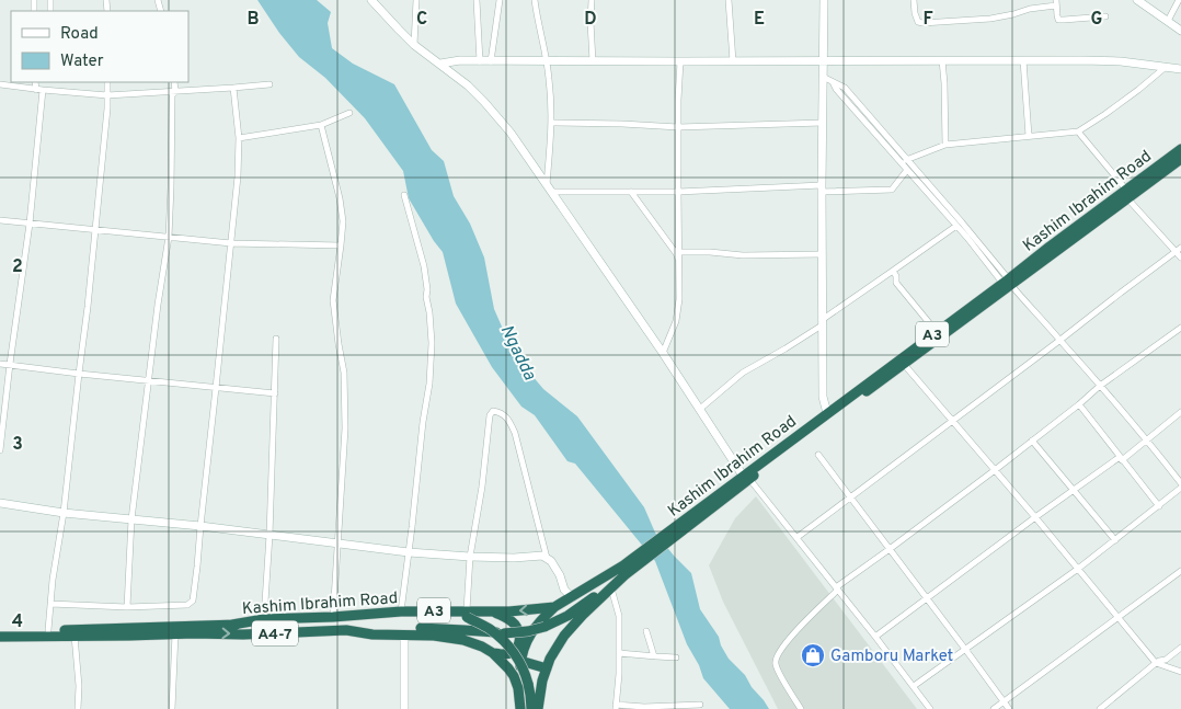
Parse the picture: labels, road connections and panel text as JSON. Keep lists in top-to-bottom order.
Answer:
{
  "streets": {
    "highway": ["Kashim Ibrahim Road", "A3", "A4-7"]
  },
  "crossings": [
    ["Kashim Ibrahim Road", "A3"],
    ["Kashim Ibrahim Road", "A4-7"],
    ["A3", "A4-7"]
  ],
  "water": ["Ngadda"],
  "places": {
    "shop": ["Gamboru Market"]
  },
  "legend": ["Road", "Water"],
  "grid": {
    "columns": [
      "B",
      "C",
      "D",
      "E",
      "F",
      "G"
    ],
    "rows": ["2", "3", "4"]
  }
}
